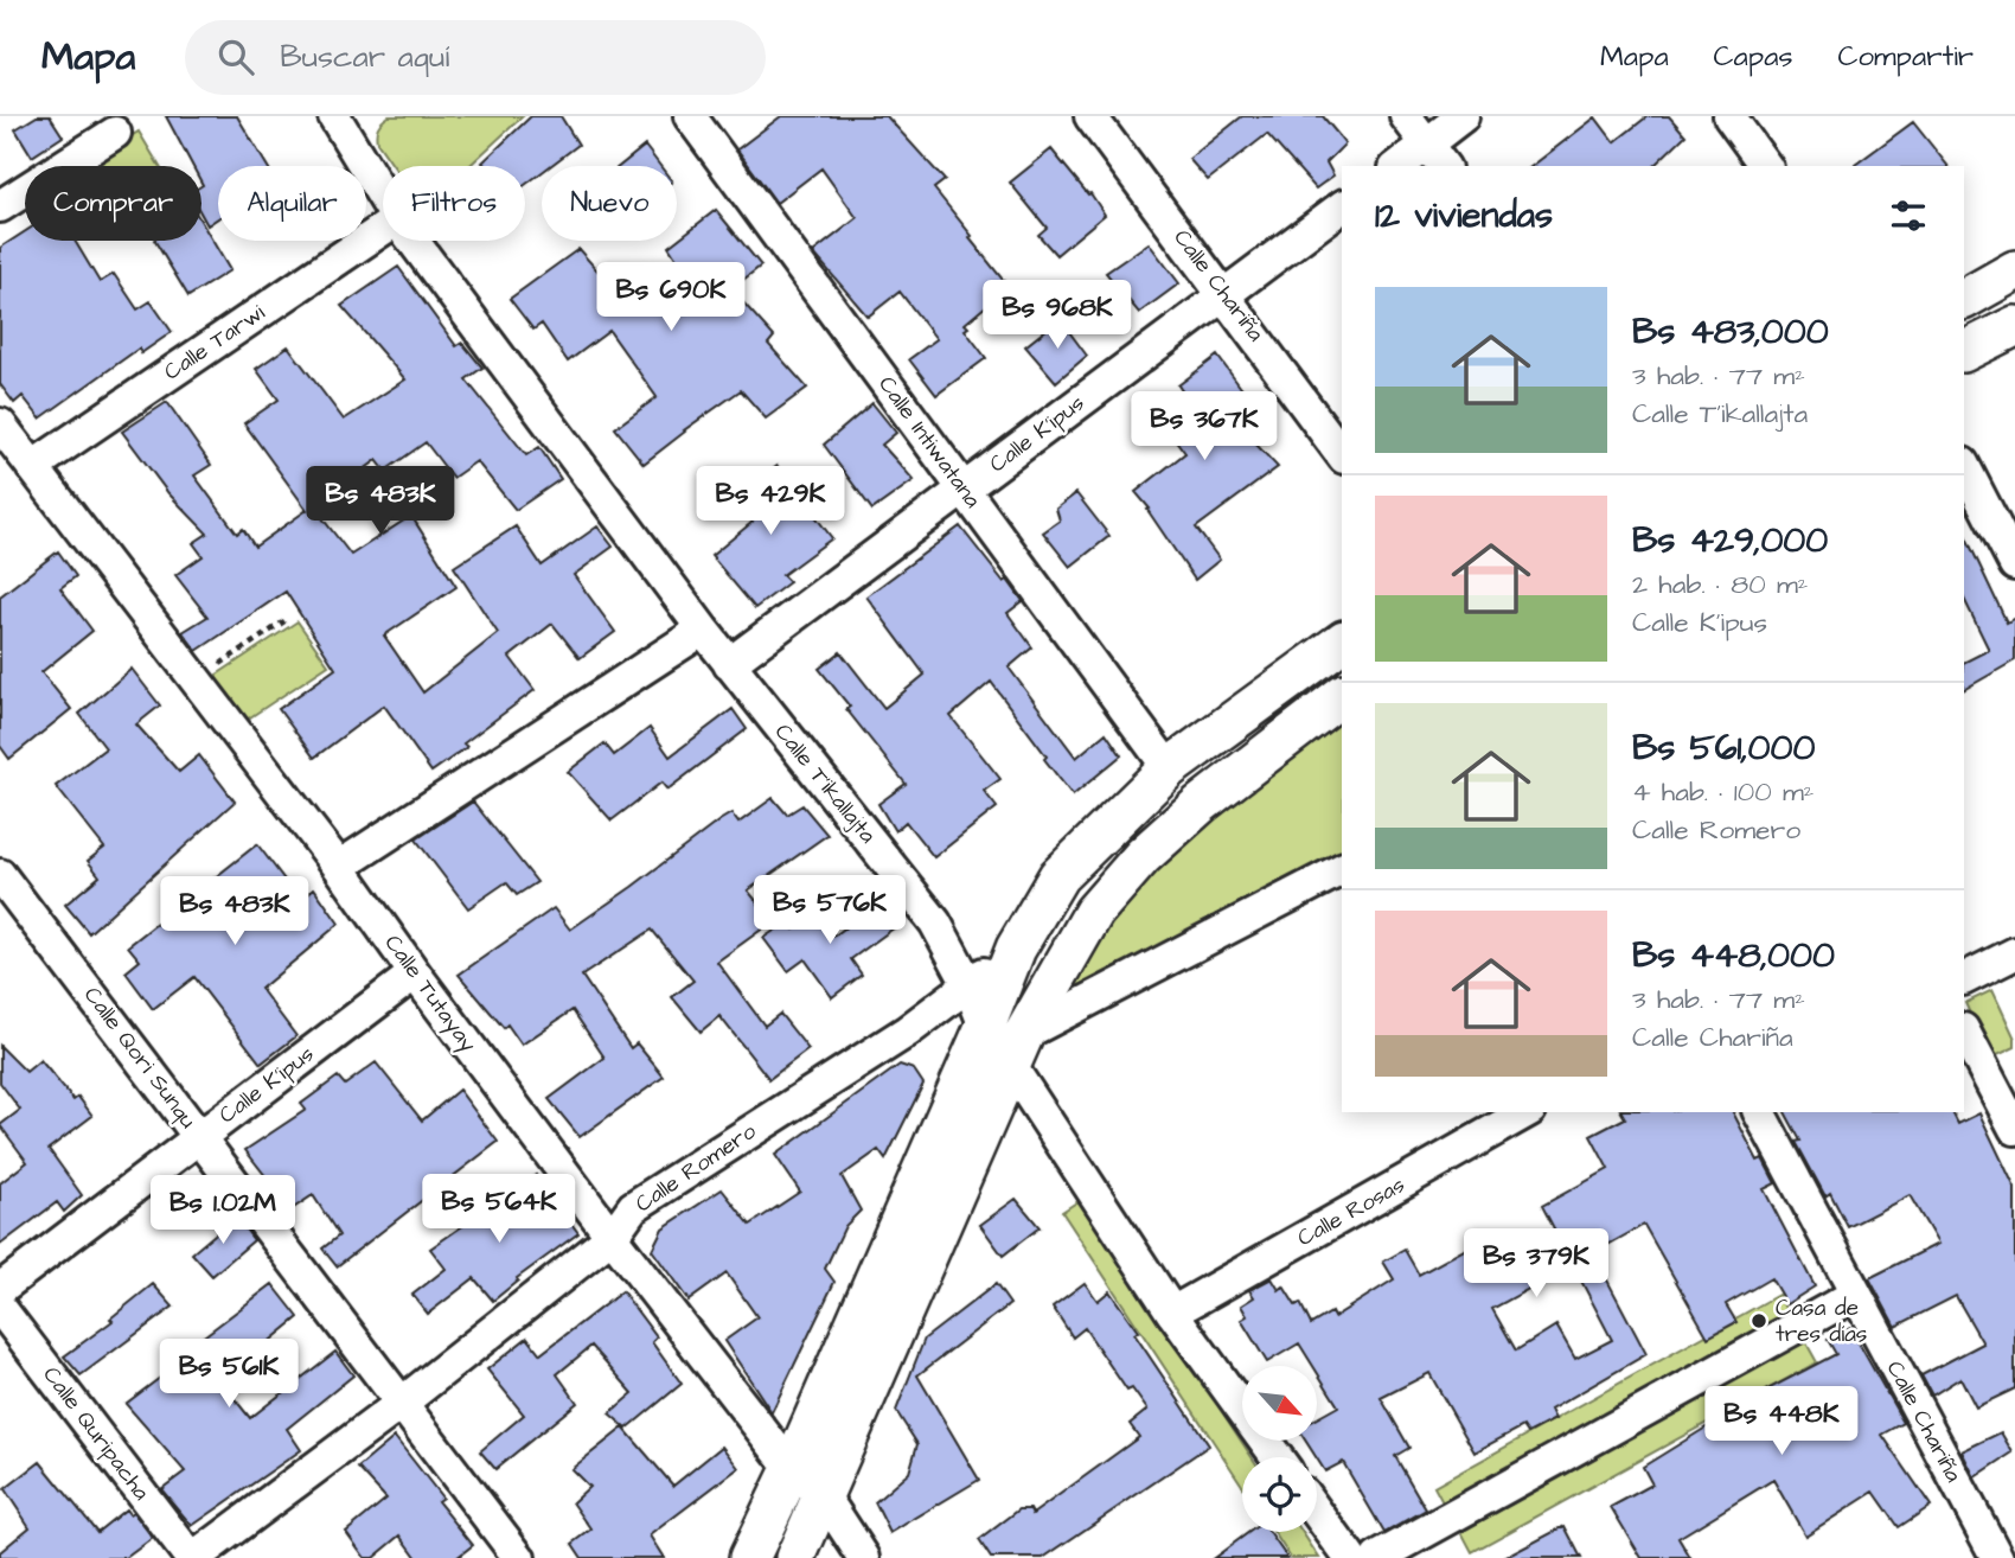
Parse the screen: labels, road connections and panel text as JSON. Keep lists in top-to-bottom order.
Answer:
{
  "streets": {
    "street": [
      "Calle Chariña",
      "Calle Tarwi",
      "Calle K'ipus",
      "Calle Intiwatana",
      "Calle T'ikallajta",
      "Calle Tutayay",
      "Calle Qori Sunqu",
      "Calle Romero",
      "Calle Rosas",
      "Calle Quripacha"
    ]
  },
  "crossings": [
    ["Calle Chariña", "Calle K'ipus"],
    ["Calle Tarwi", "Calle Tutayay"],
    ["Calle K'ipus", "Calle Intiwatana"],
    ["Calle K'ipus", "Calle T'ikallajta"],
    ["Calle K'ipus", "Calle Tutayay"],
    ["Calle K'ipus", "Calle Qori Sunqu"],
    ["Calle T'ikallajta", "Calle Romero"],
    ["Calle T'ikallajta", "Calle Rosas"],
    ["Calle Tutayay", "Calle Romero"],
    ["Calle Qori Sunqu", "Calle Romero"],
    ["Calle Romero", "Calle Quripacha"]
  ],
  "places": ["Casa de tres días"],
  "north": "bottom right",
  "page": {
    "header": "Mapa",
    "search": "Buscar aquí",
    "nav": ["Mapa", "Capas", "Compartir"],
    "chip": [
      "Comprar",
      "Alquilar",
      "Filtros",
      "Nuevo"
    ],
    "heading": "12 viviendas",
    "price": [
      "Bs 690K",
      "Bs 968K",
      "Bs 367K",
      "Bs 483K",
      "Bs 429K",
      "Bs 576K",
      "Bs 483K",
      "Bs 564K",
      "Bs 1.02M",
      "Bs 379K",
      "Bs 561K",
      "Bs 448K"
    ],
    "list": [
      {
        "name": "Bs 483,000",
        "note": "3 hab. · 77 m² · Calle T'ikallajta"
      },
      {
        "name": "Bs 429,000",
        "note": "2 hab. · 80 m² · Calle K'ipus"
      },
      {
        "name": "Bs 561,000",
        "note": "4 hab. · 100 m² · Calle Romero"
      },
      {
        "name": "Bs 448,000",
        "note": "3 hab. · 77 m² · Calle Chariña"
      }
    ]
  }
}
